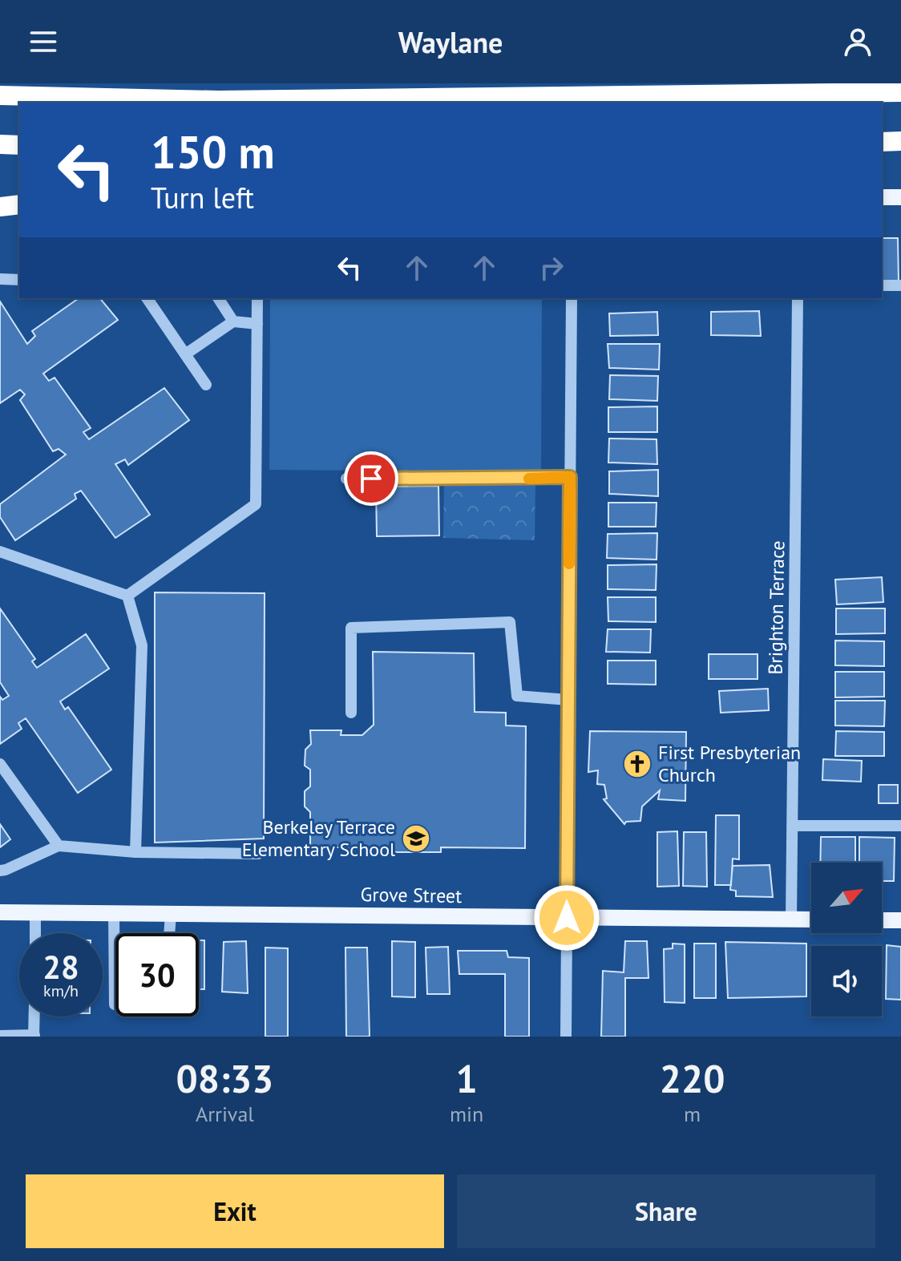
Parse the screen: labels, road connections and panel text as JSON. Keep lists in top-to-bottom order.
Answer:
{
  "streets": {
    "main road": ["Grove Street"],
    "street": ["Brighton Terrace"]
  },
  "crossings": [
    ["Brighton Terrace", "Grove Street"]
  ],
  "places": {
    "church": ["First Presbyterian Church"],
    "school or university": ["Berkeley Terrace Elementary School"]
  },
  "north": "top right",
  "page": {
    "header": "Waylane",
    "turn": ["150 m", "Turn left"],
    "speed": "28 km/h",
    "limit": "30",
    "eta": [
      "08:33",
      "Arrival",
      "1",
      "min",
      "220",
      "m"
    ],
    "buttons": ["Exit", "Share"]
  }
}
